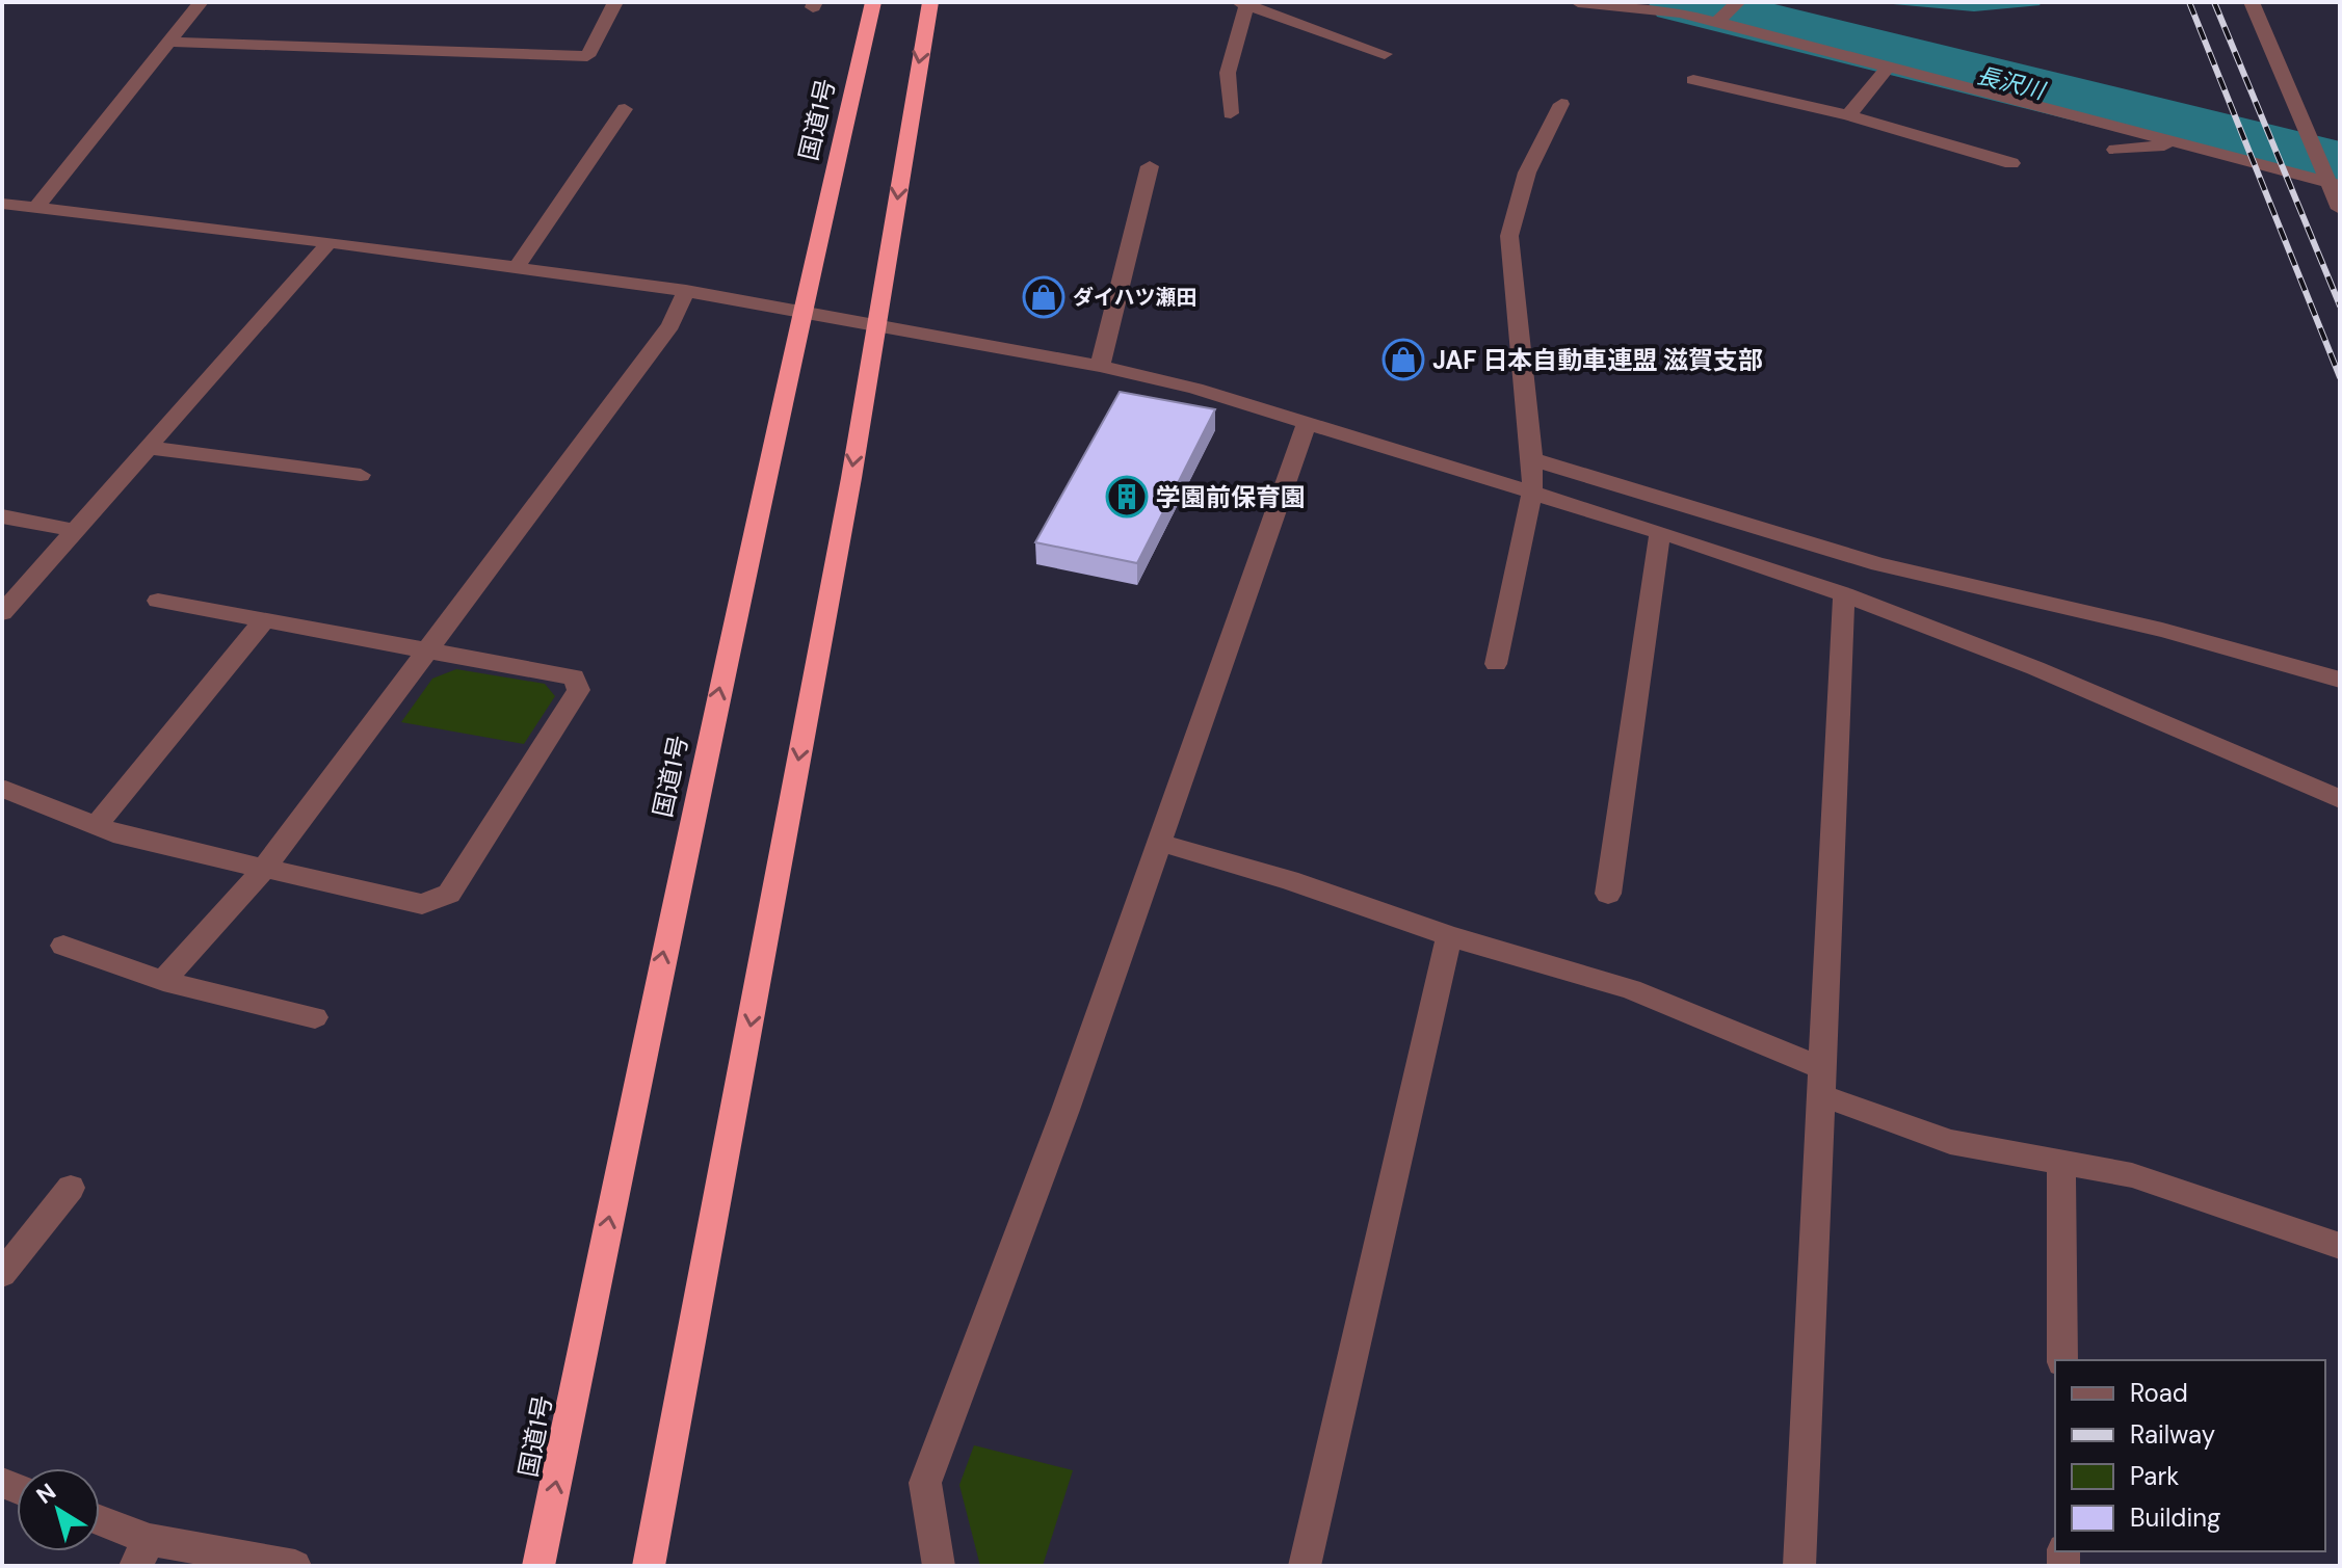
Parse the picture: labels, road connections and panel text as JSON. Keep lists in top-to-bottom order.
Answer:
{
  "streets": {
    "highway": ["国道1号"]
  },
  "water": ["長沢川"],
  "places": {
    "shop": ["ダイハツ瀬田", "JAF 日本自動車連盟 滋賀支部"],
    "building": ["学園前保育園"]
  },
  "legend": [
    "Road",
    "Railway",
    "Park",
    "Building"
  ],
  "north": "top left"
}
